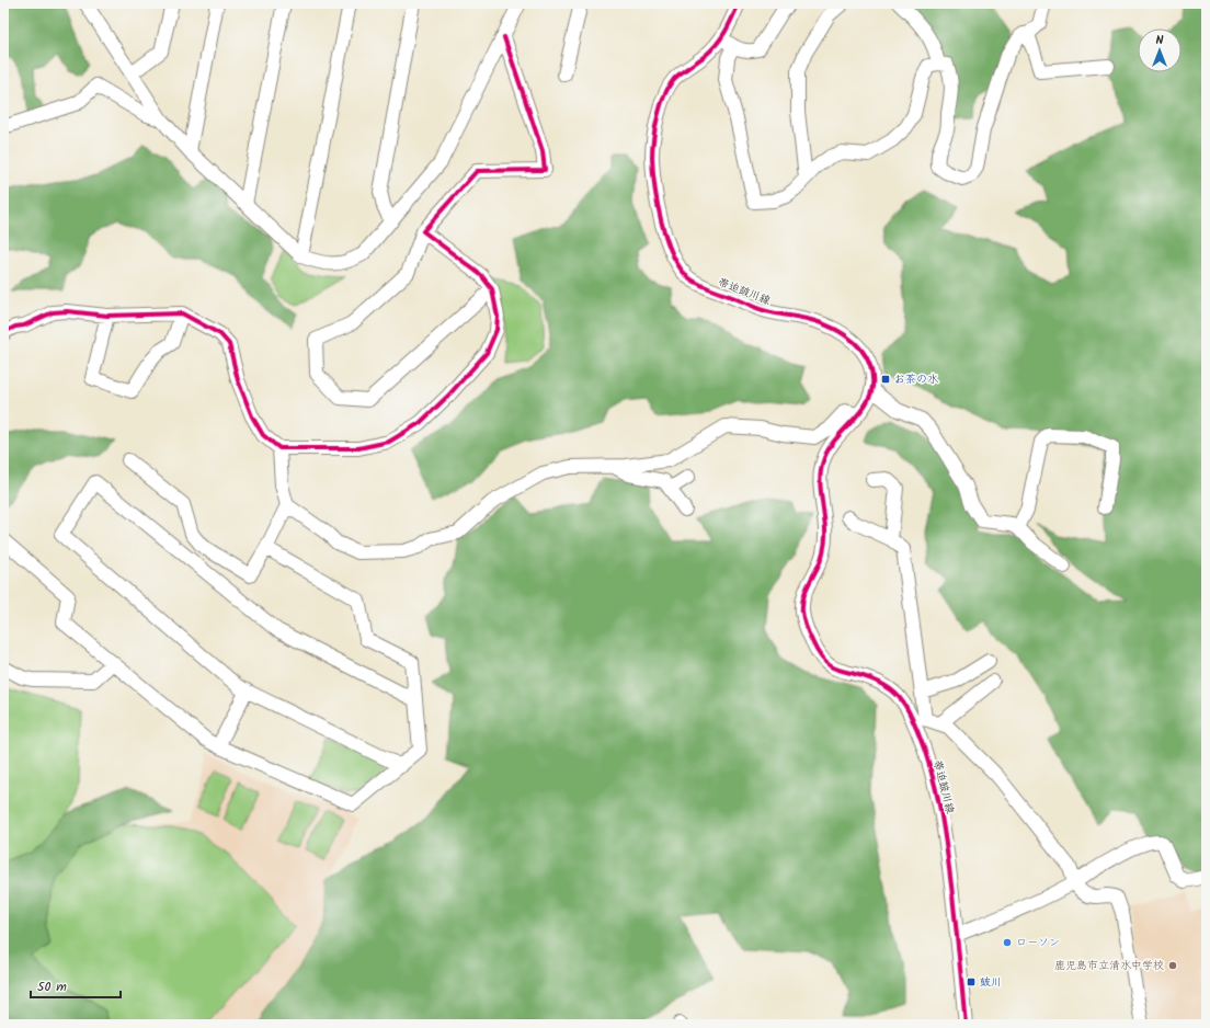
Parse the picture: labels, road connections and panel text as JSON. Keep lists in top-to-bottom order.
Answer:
{
  "streets": {
    "street": ["帯迫皷川線"]
  },
  "places": {
    "transit": ["お茶の水", "皷川"],
    "other": ["ローソン", "鹿児島市立清水中学校"]
  },
  "scale_bar": "50 m",
  "north": "top"
}
